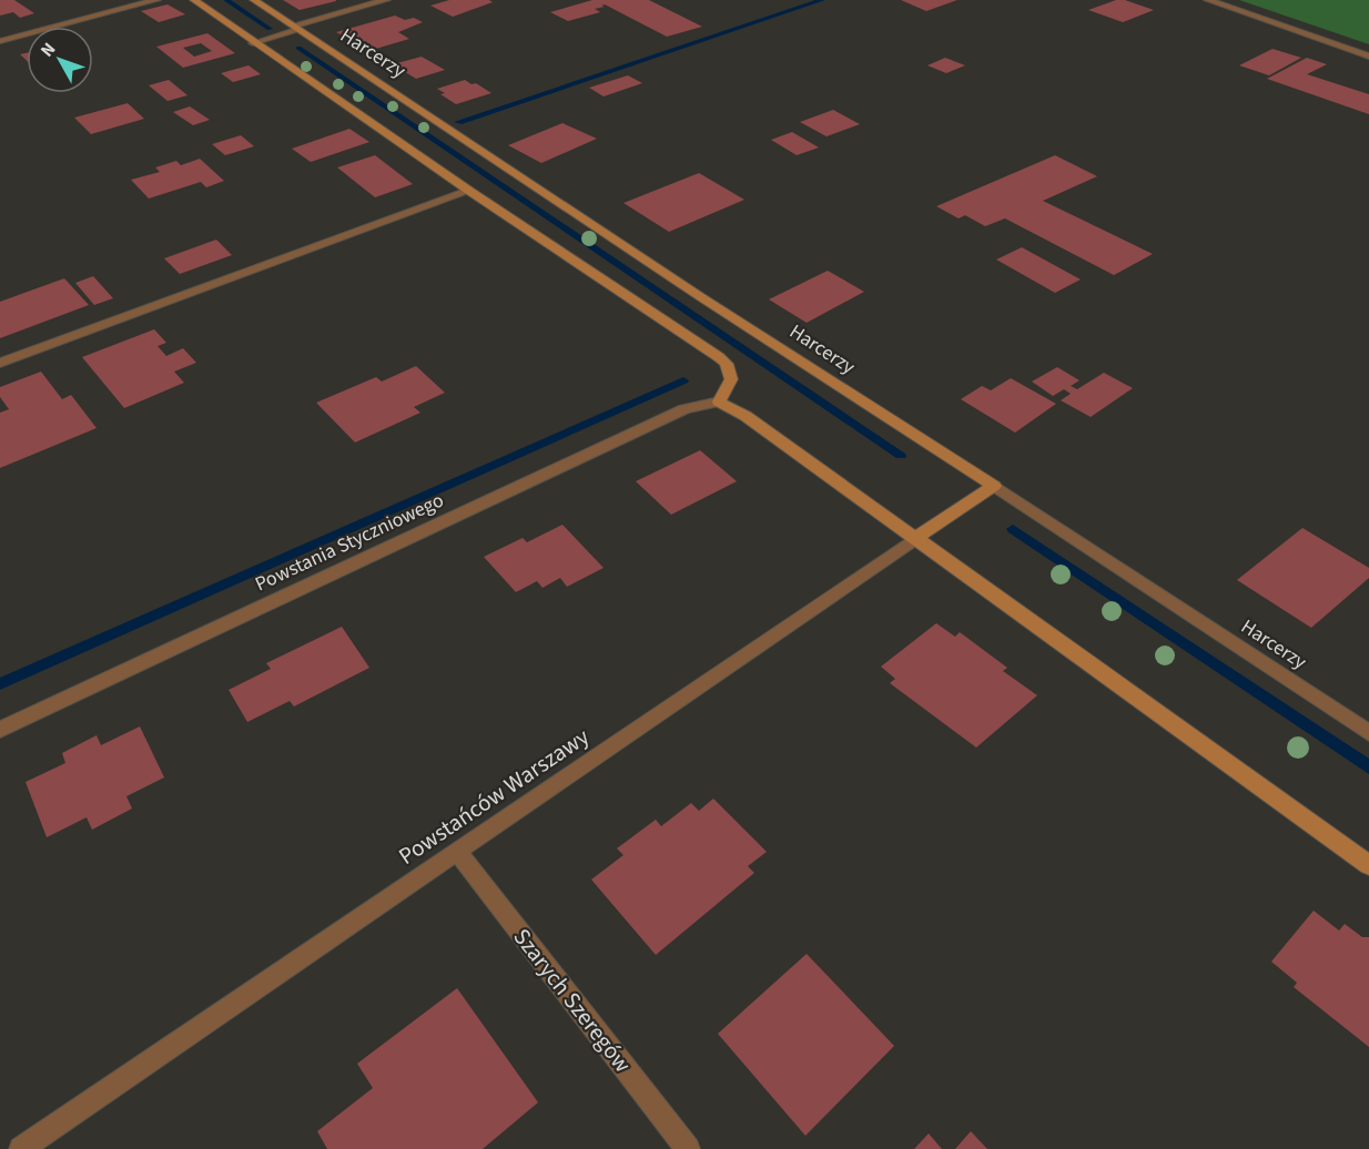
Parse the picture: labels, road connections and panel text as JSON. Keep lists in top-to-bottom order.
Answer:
{
  "streets": {
    "street": [
      "Harcerzy",
      "Powstania Styczniowego",
      "Powstańców Warszawy",
      "Szarych Szeregów"
    ]
  },
  "crossings": [
    ["Harcerzy", "Powstańców Warszawy"],
    ["Powstańców Warszawy", "Szarych Szeregów"]
  ],
  "north": "top left"
}
